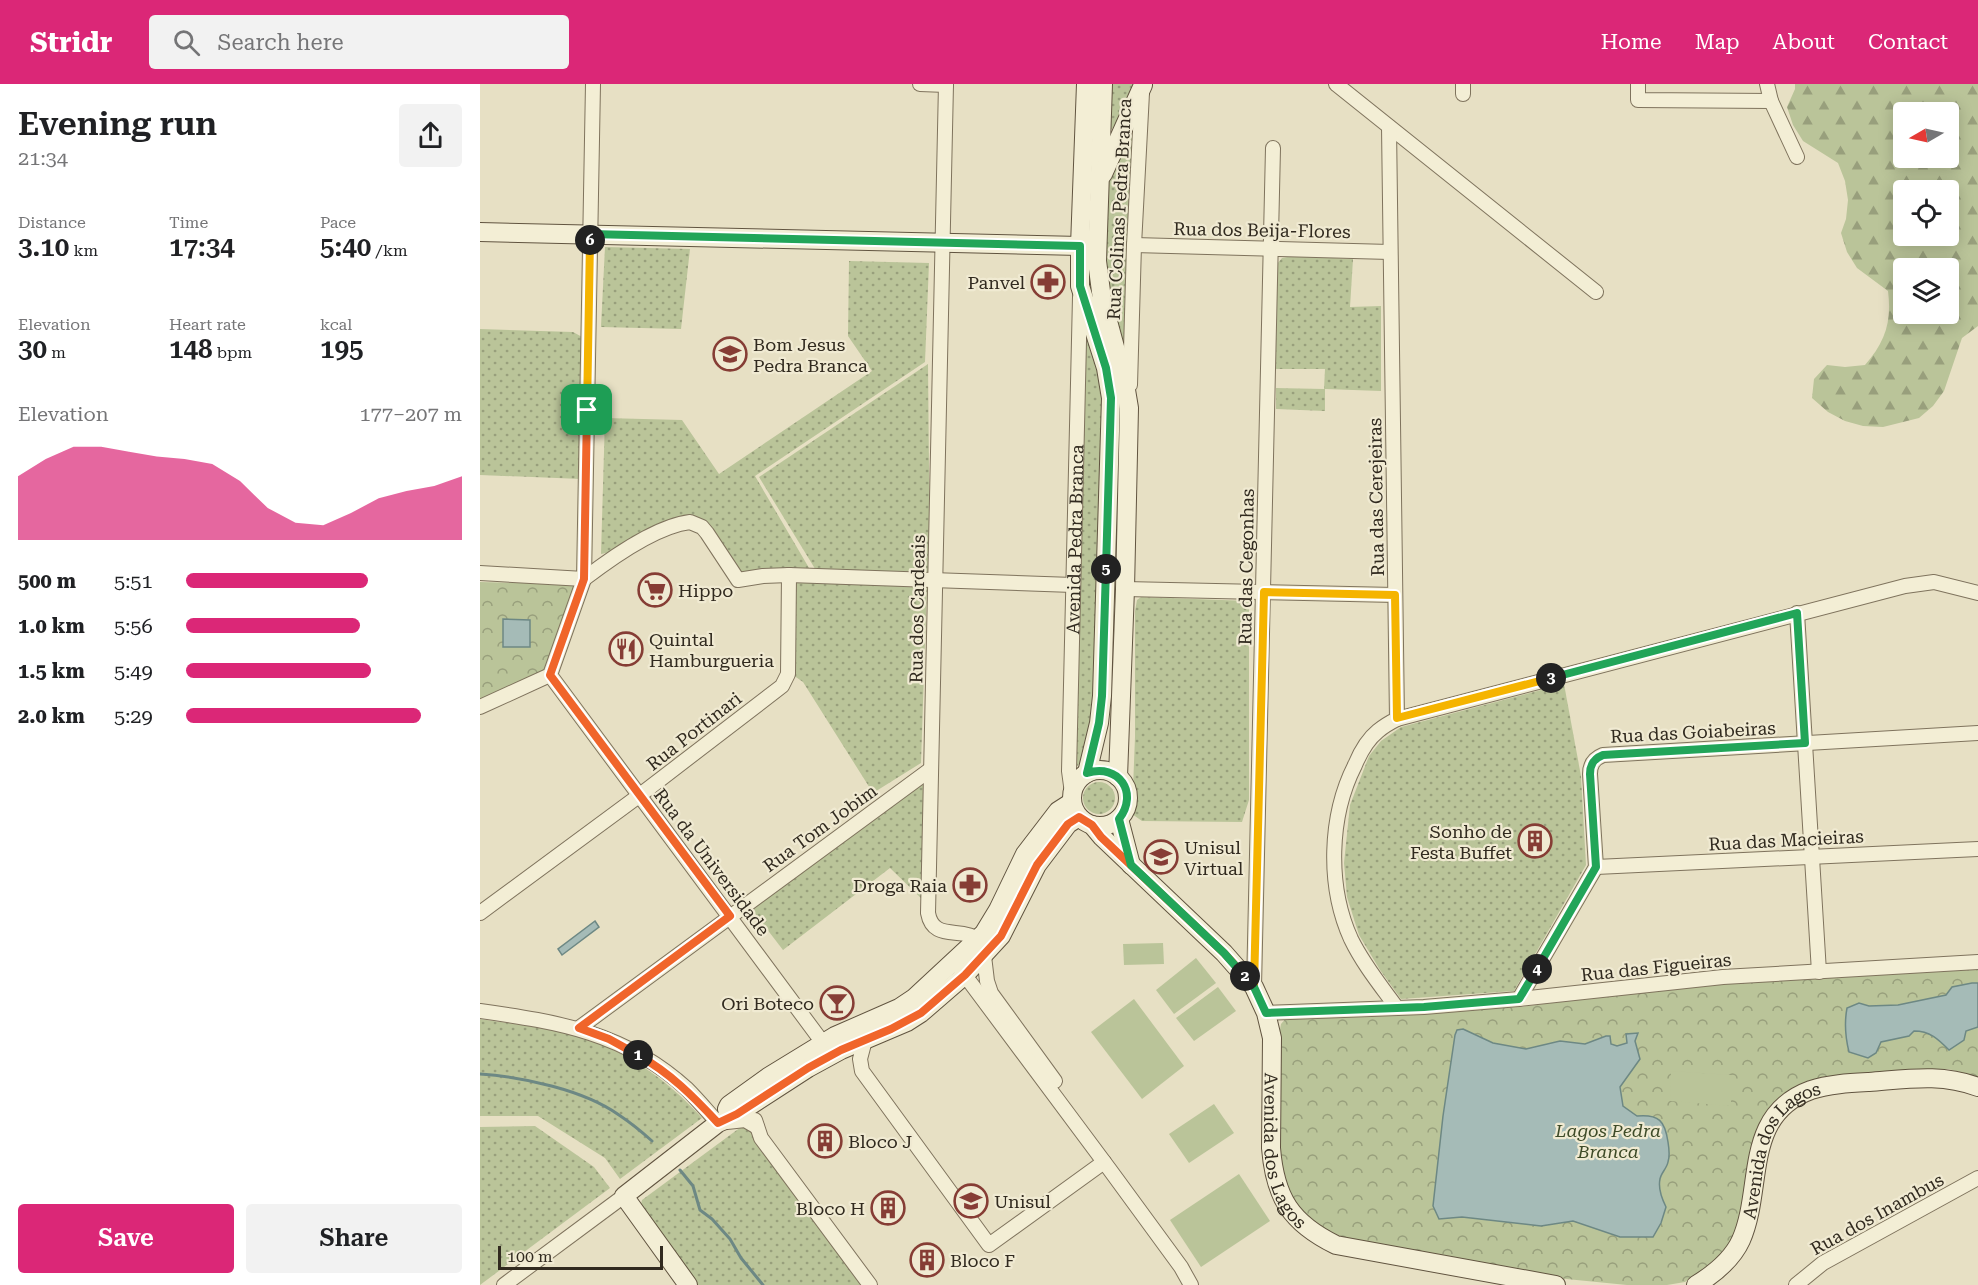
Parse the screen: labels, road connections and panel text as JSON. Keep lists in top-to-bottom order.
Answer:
{
  "streets": {
    "main road": ["Avenida Pedra Branca", "Avenida dos Lagos"],
    "street": [
      "Rua Colinas Pedra Branca",
      "Rua dos Beija-Flores",
      "Rua das Cerejeiras",
      "Rua das Cegonhas",
      "Rua dos Cardeais",
      "Rua Portinari",
      "Rua das Goiabeiras",
      "Rua Tom Jobim",
      "Rua das Macieiras",
      "Rua da Universidade",
      "Rua das Figueiras",
      "Rua dos Inambus"
    ]
  },
  "crossings": [
    ["Rua Colinas Pedra Branca", "Rua dos Beija-Flores"],
    ["Rua dos Beija-Flores", "Rua das Cerejeiras"],
    ["Rua dos Beija-Flores", "Rua das Cegonhas"],
    ["Avenida Pedra Branca", "Avenida dos Lagos"],
    ["Rua das Cegonhas", "Avenida dos Lagos"],
    ["Rua dos Cardeais", "Rua Tom Jobim"],
    ["Rua Portinari", "Rua da Universidade"],
    ["Rua das Goiabeiras", "Rua das Macieiras"],
    ["Rua Tom Jobim", "Rua da Universidade"],
    ["Rua das Figueiras", "Avenida dos Lagos"]
  ],
  "parks": ["Lagos Pedra Branca"],
  "places": {
    "pharmacy": ["Panvel", "Droga Raia"],
    "school or university": ["Bom Jesus Pedra Branca", "Unisul Virtual", "Unisul"],
    "supermarket": ["Hippo"],
    "restaurant": ["Quintal Hamburgueria"],
    "building": [
      "Sonho de Festa Buffet",
      "Bloco J",
      "Bloco H",
      "Bloco F"
    ],
    "bar": ["Ori Boteco"]
  },
  "scale_bar": "100 m",
  "north": "left",
  "page": {
    "header": "Stridr",
    "search": "Search here",
    "nav": [
      "Home",
      "Map",
      "About",
      "Contact"
    ],
    "heading": ["Evening run", "21:34"],
    "stats": [
      ["Distance", "3.10 km"],
      ["Time", "17:34"],
      ["Pace", "5:40 /km"],
      ["Elevation", "30 m"],
      ["Heart rate", "148 bpm"],
      ["kcal", "195"]
    ],
    "pins": [
      "6",
      "5",
      "3",
      "4",
      "2",
      "1"
    ],
    "chart": ["Elevation", "177–207 m"],
    "list": [
      {
        "name": "500 m",
        "note": "5:51"
      },
      {
        "name": "1.0 km",
        "note": "5:56"
      },
      {
        "name": "1.5 km",
        "note": "5:49"
      },
      {
        "name": "2.0 km",
        "note": "5:29"
      }
    ],
    "buttons": ["Save", "Share"],
    "scale": "100 m"
  }
}
